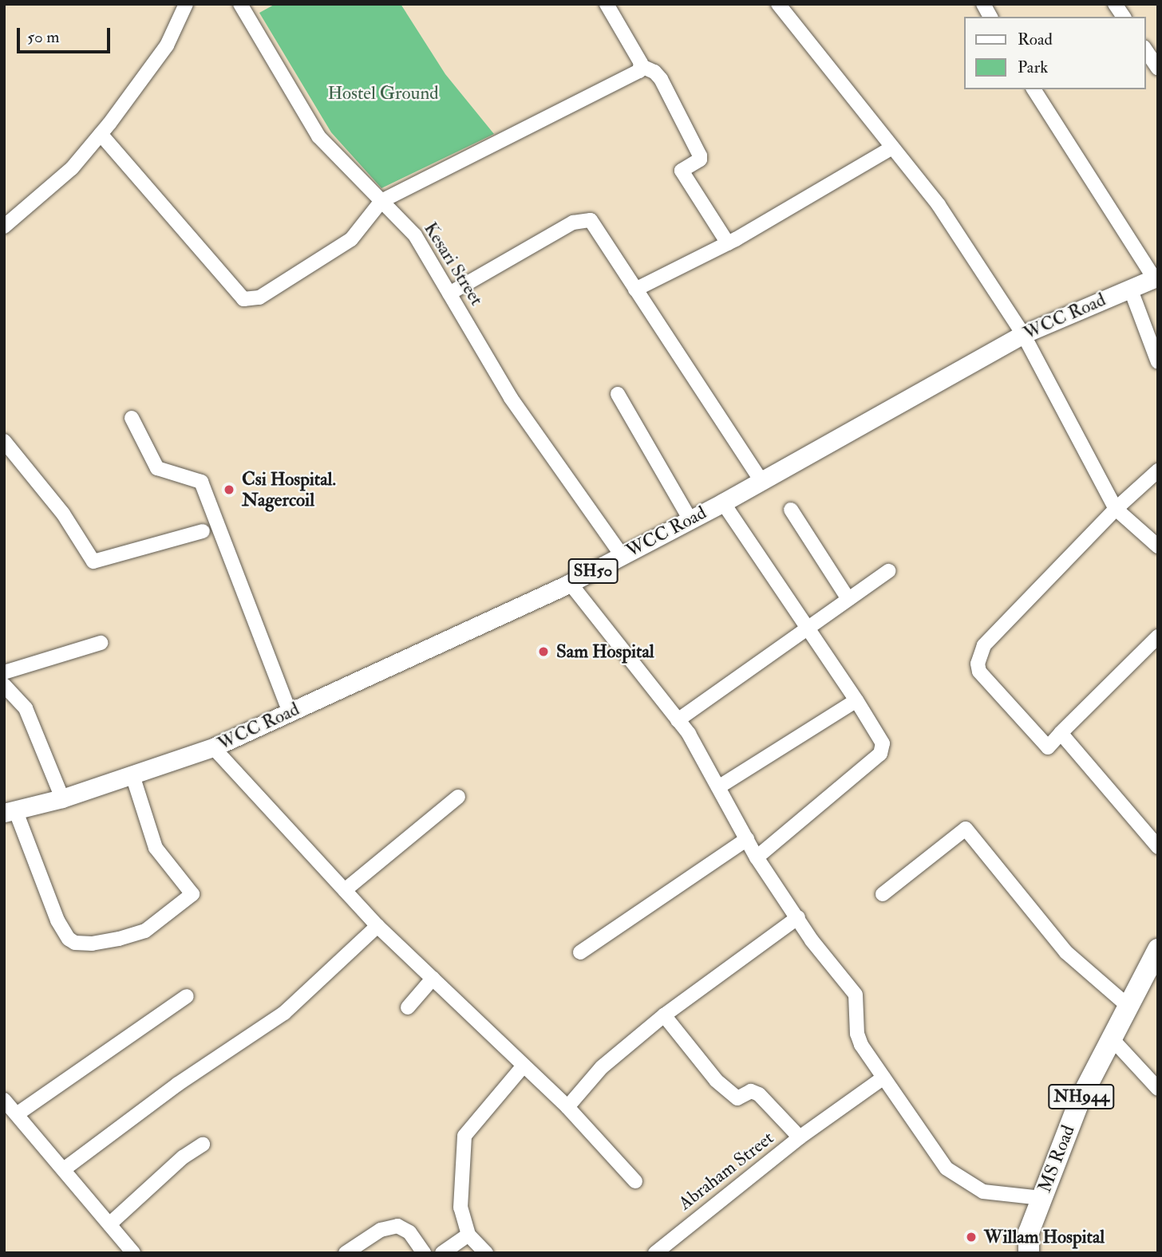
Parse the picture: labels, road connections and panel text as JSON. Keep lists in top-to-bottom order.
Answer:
{
  "streets": {
    "highway": ["NH944", "MS Road"],
    "main road": ["WCC Road", "SH50"],
    "street": ["Kesari Street", "Abraham Street"]
  },
  "crossings": [
    ["Kesari Street", "WCC Road"]
  ],
  "parks": ["Hostel Ground"],
  "places": ["Csi Hospital. Nagercoil", "Sam Hospital", "Willam Hospital"],
  "legend": ["Road", "Park"],
  "scale_bar": "50 m"
}
